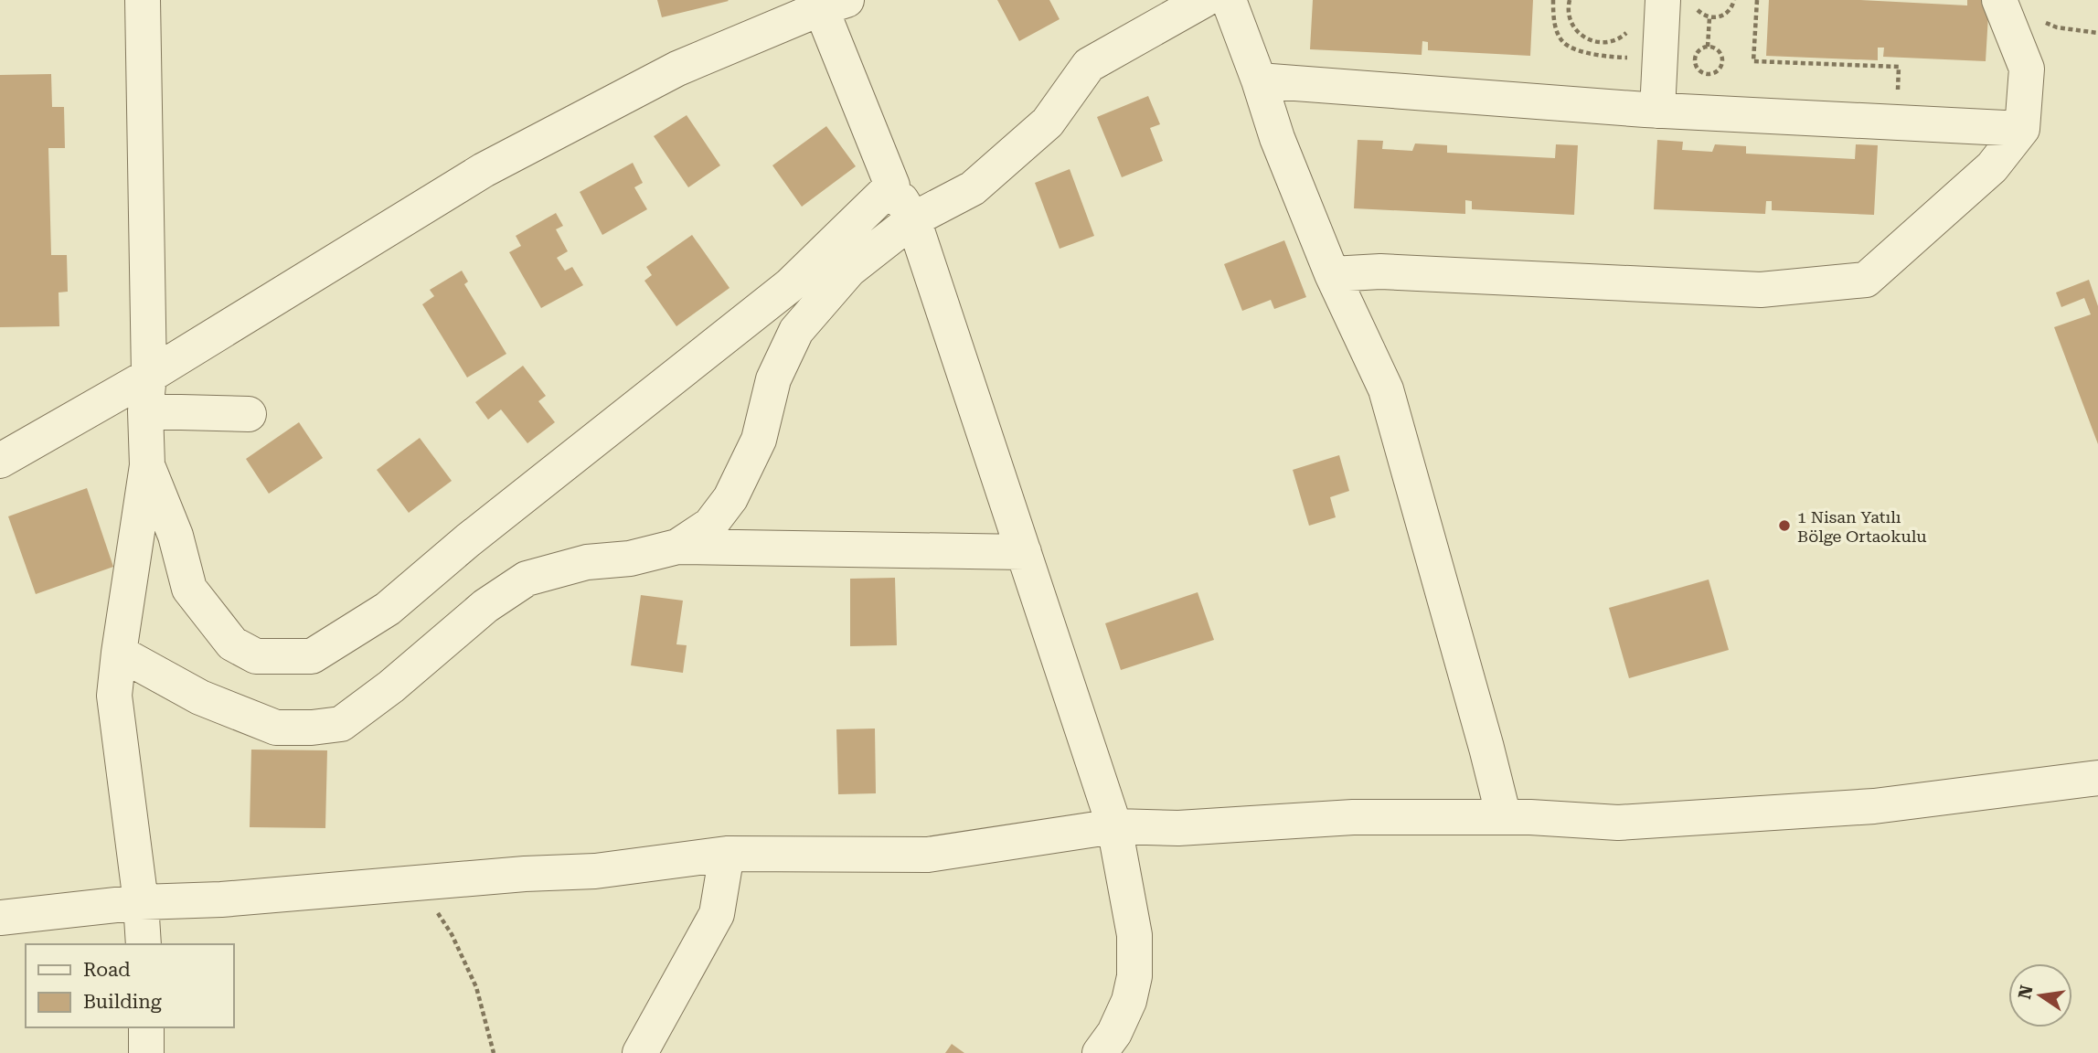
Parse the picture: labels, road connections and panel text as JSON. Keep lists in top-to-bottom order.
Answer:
{
  "places": ["1 Nisan Yatılı Bölge Ortaokulu"],
  "legend": ["Road", "Building"],
  "north": "left"
}
